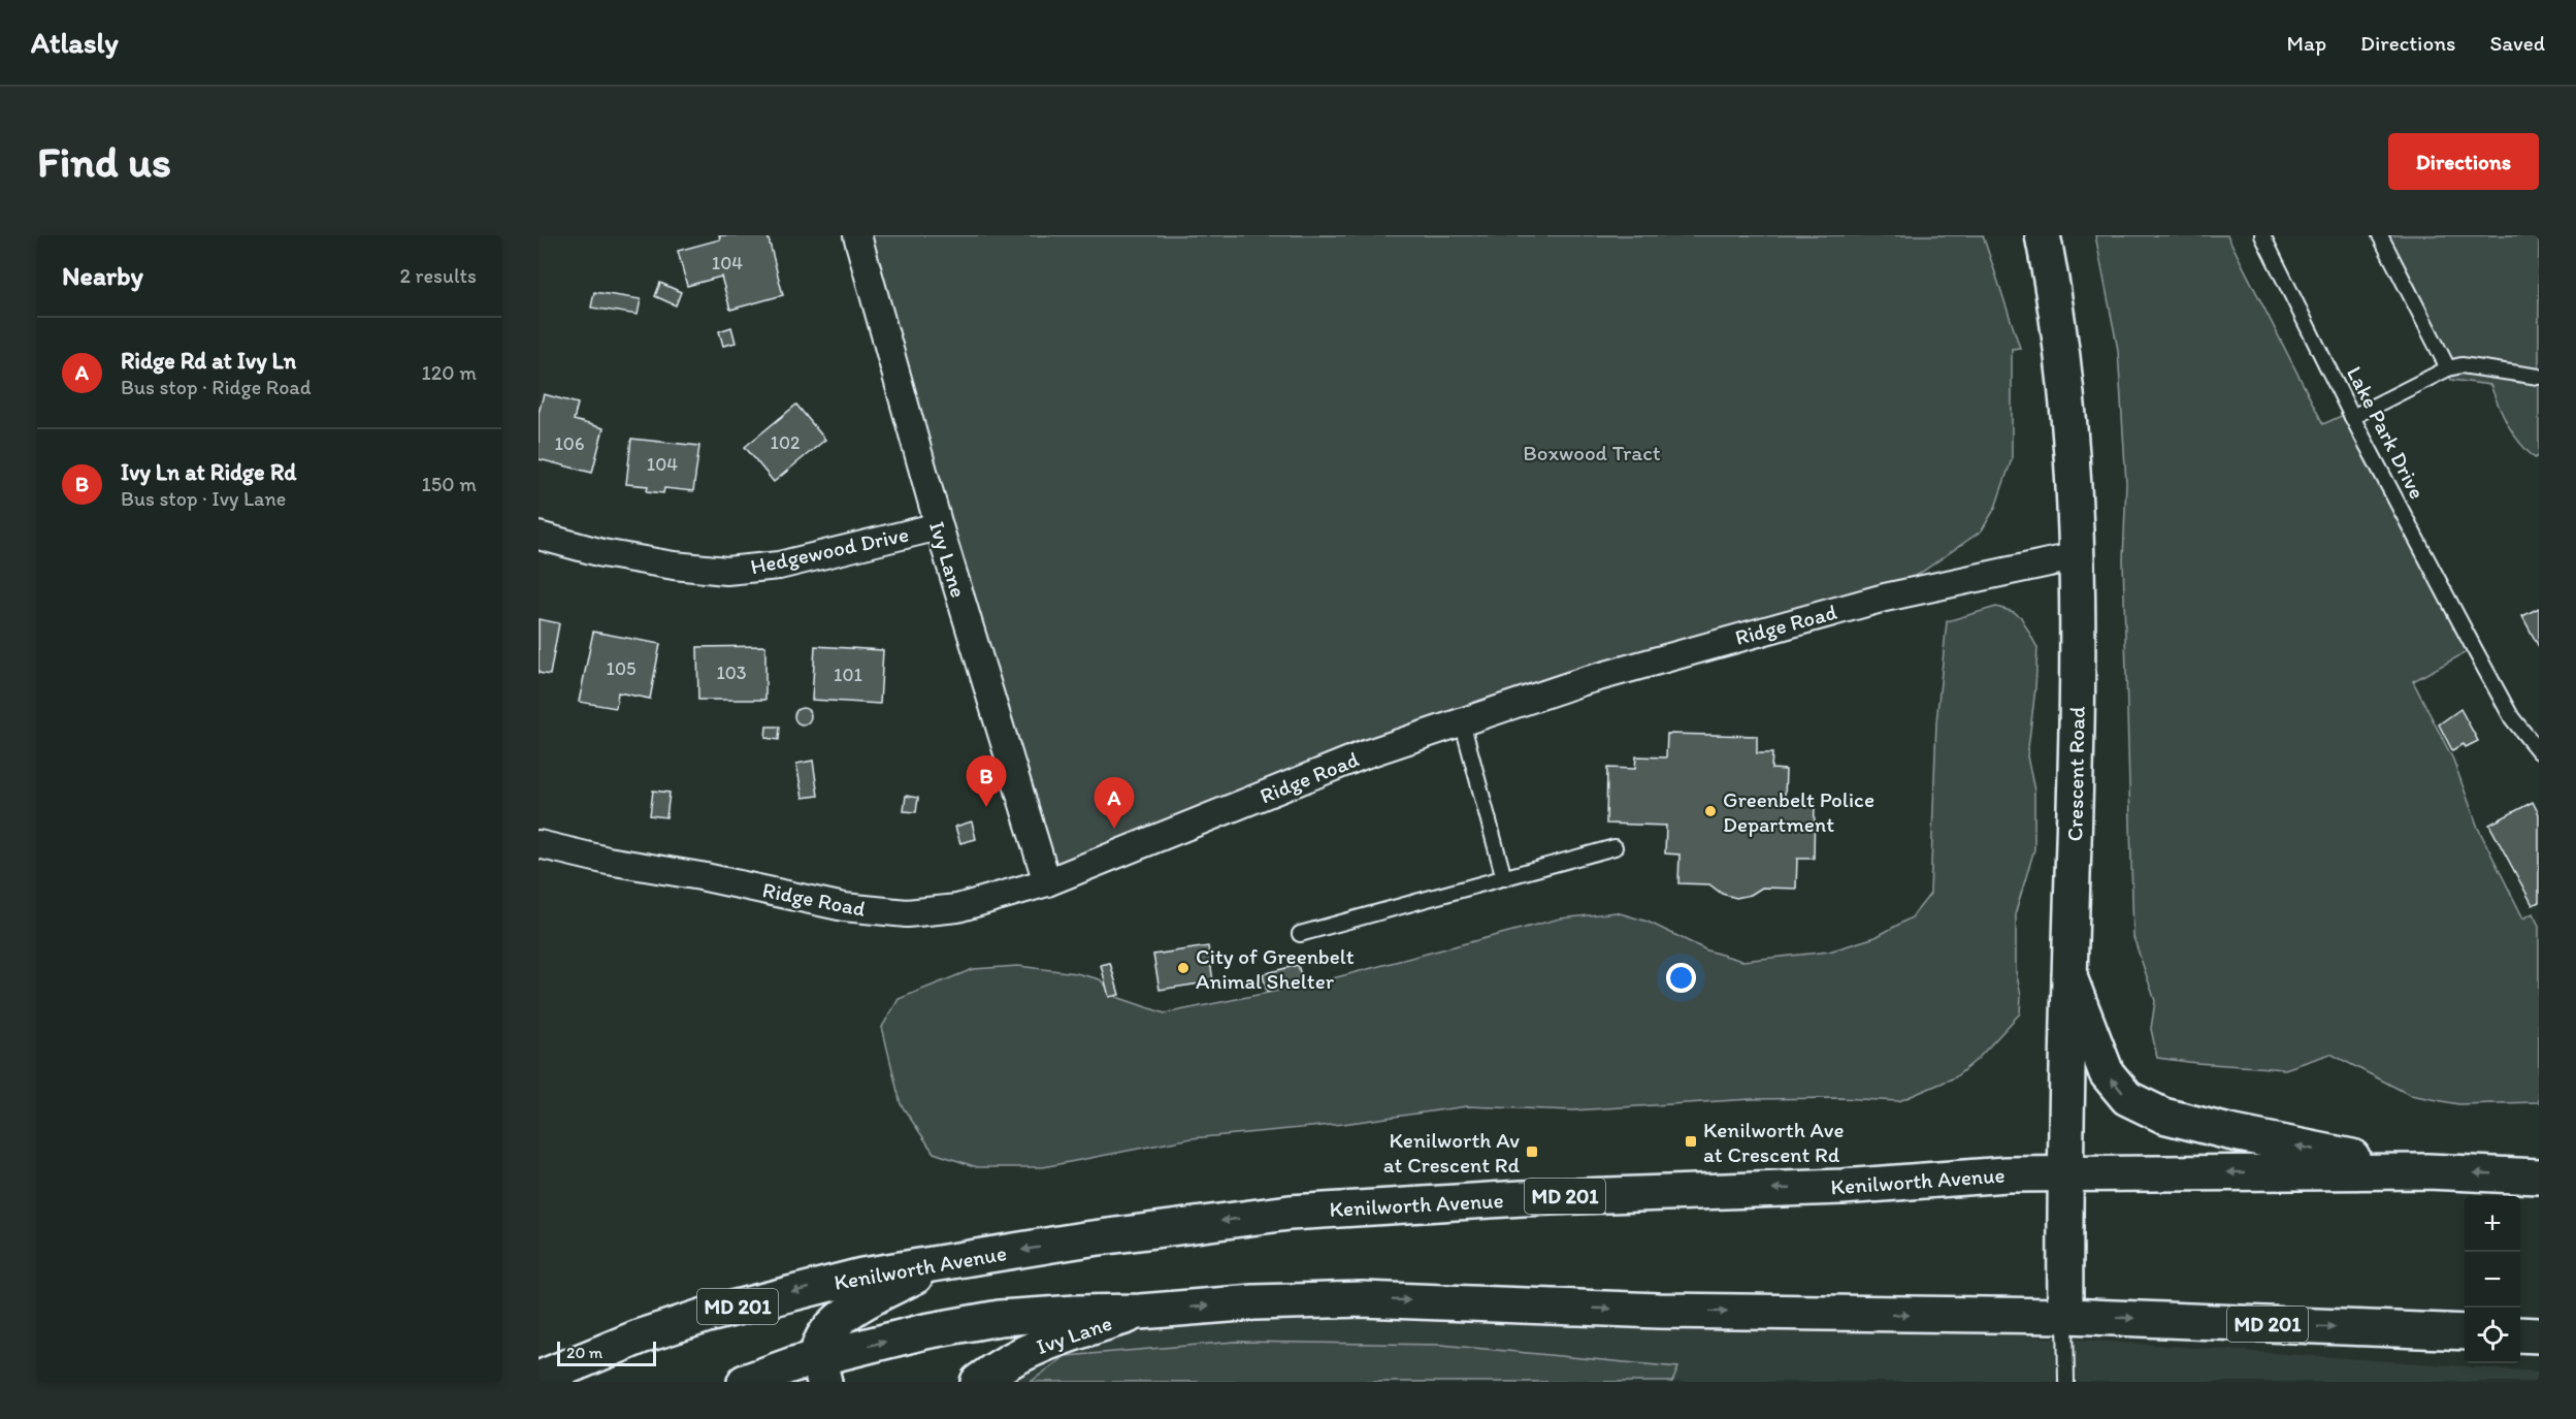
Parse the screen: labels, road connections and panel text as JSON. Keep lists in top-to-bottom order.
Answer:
{
  "streets": {
    "main road": [
      "Ivy Lane",
      "Crescent Road",
      "Kenilworth Avenue",
      "MD 201"
    ],
    "street": ["Hedgewood Drive", "Ridge Road"],
    "lane": ["Lake Park Drive"]
  },
  "crossings": [
    ["Hedgewood Drive", "Ivy Lane"],
    ["Ivy Lane", "Ridge Road"],
    ["Ivy Lane", "MD 201"],
    ["Ridge Road", "Crescent Road"],
    ["Crescent Road", "Kenilworth Avenue"],
    ["Crescent Road", "MD 201"]
  ],
  "parks": ["Boxwood Tract"],
  "places": {
    "other": ["Greenbelt Police Department", "City of Greenbelt Animal Shelter"],
    "transit": ["Kenilworth Ave at Crescent Rd", "Kenilworth Av at Crescent Rd"]
  },
  "house_numbers": [
    "104",
    "102",
    "106",
    "104",
    "105",
    "103",
    "101"
  ],
  "scale_bar": "20 m",
  "page": {
    "header": "Atlasly",
    "nav": ["Map", "Directions", "Saved"],
    "buttons": "Directions",
    "title": "Find us",
    "heading": ["Nearby", "2 results"],
    "list": [
      {
        "mark": "A",
        "name": "Ridge Rd at Ivy Ln",
        "note": "Bus stop · Ridge Road",
        "value": "120 m"
      },
      {
        "mark": "B",
        "name": "Ivy Ln at Ridge Rd",
        "note": "Bus stop · Ivy Lane",
        "value": "150 m"
      }
    ],
    "pins": ["B", "A"],
    "map_buttons": ["+", "−"],
    "scale": "20 m"
  }
}
